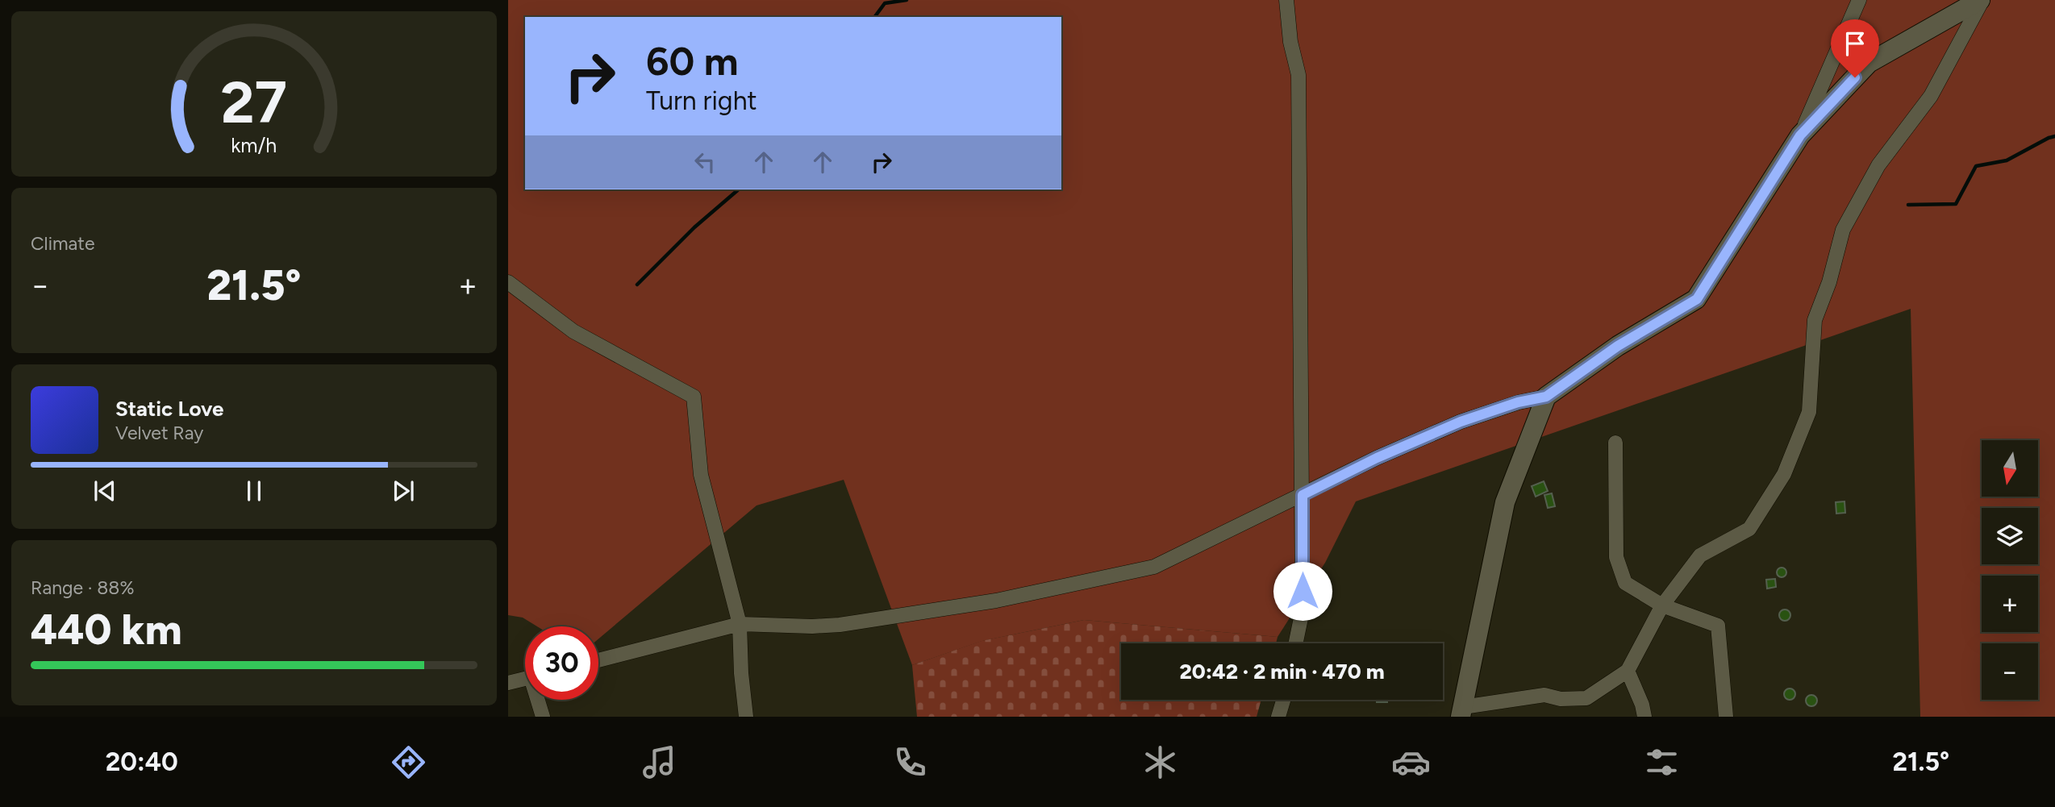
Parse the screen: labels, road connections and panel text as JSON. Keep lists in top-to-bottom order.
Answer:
{
  "north": "bottom",
  "page": {
    "turn": ["60 m", "Turn right"],
    "tile": [
      "Climate",
      ["Range · 88%", "440 km"]
    ],
    "heat": ["−", "21.5°", "+"],
    "song": ["Static Love", "Velvet Ray"],
    "map_buttons": ["+", "−"],
    "limit": "30",
    "trip": "20:42 · 2 min · 470 m",
    "tabs": ["20:40", "21.5°"],
    "gauge": ["27", "km/h"]
  }
}
